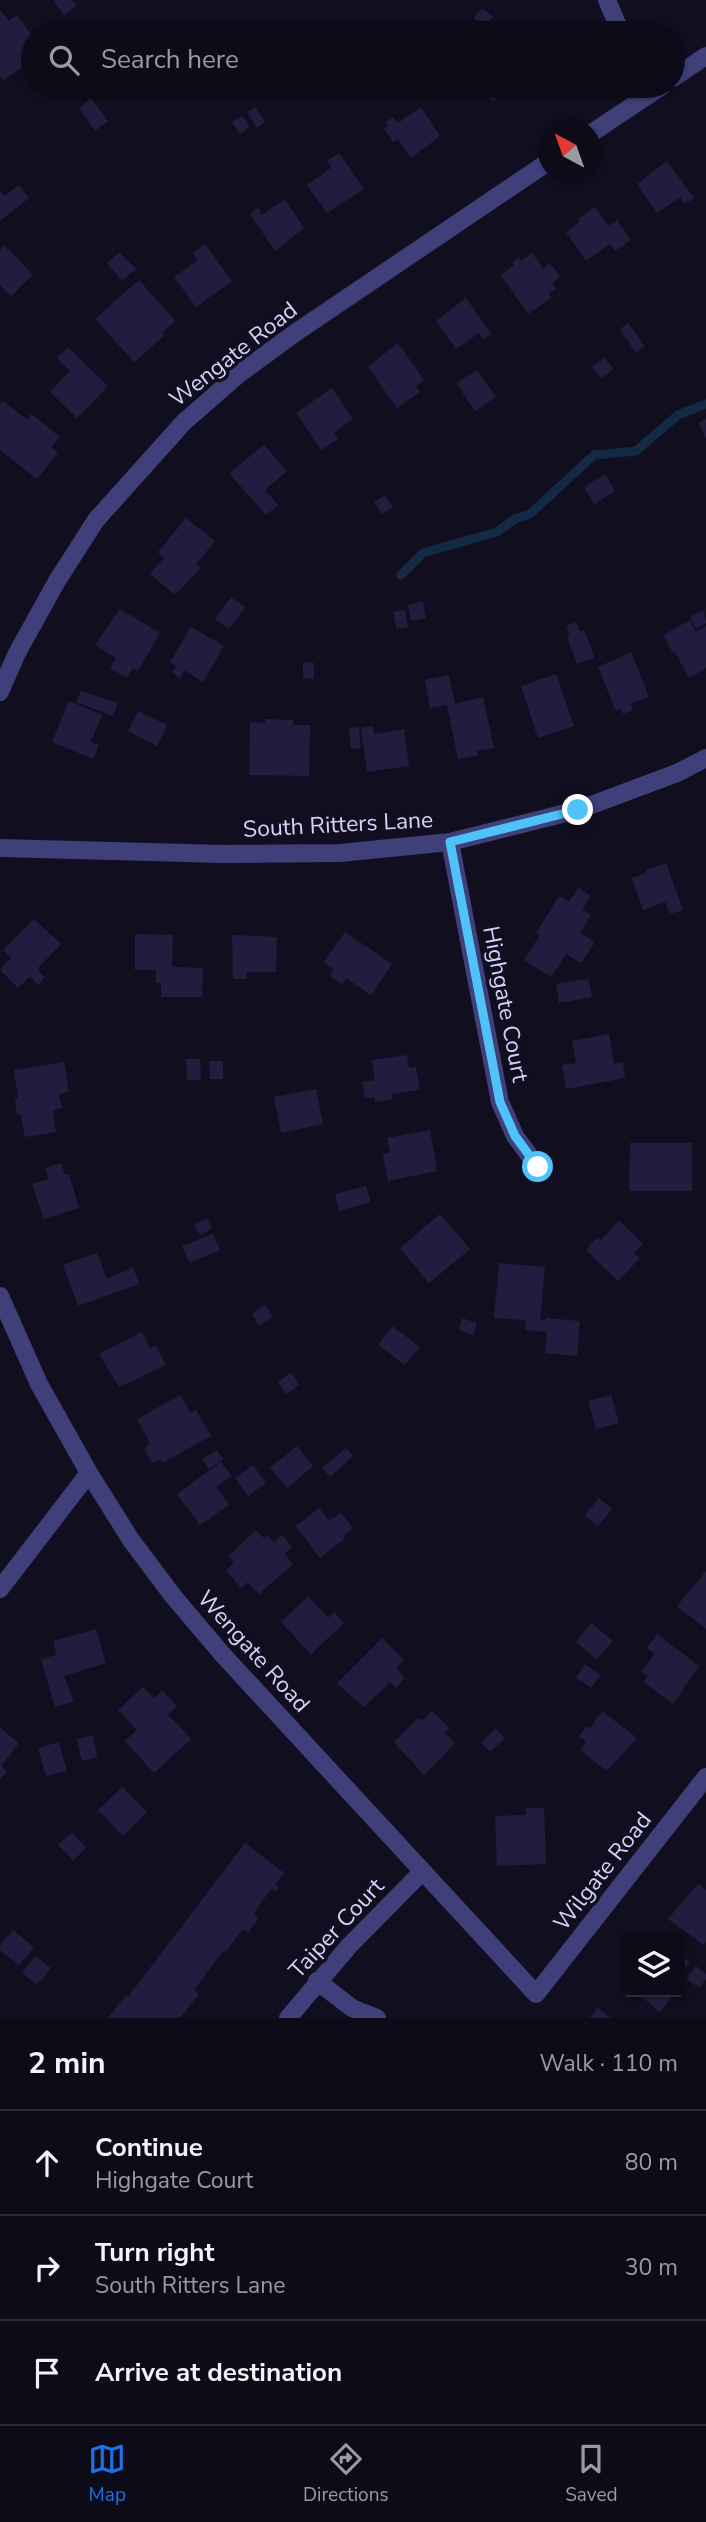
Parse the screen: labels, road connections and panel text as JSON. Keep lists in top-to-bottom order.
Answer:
{
  "streets": {
    "street": [
      "Wengate Road",
      "South Ritters Lane",
      "Highgate Court",
      "Wilgate Road",
      "Taiper Court"
    ]
  },
  "crossings": [
    ["Wengate Road", "Wilgate Road"],
    ["Wengate Road", "Taiper Court"],
    ["South Ritters Lane", "Highgate Court"]
  ],
  "north": "top left",
  "page": {
    "search": "Search here",
    "heading": ["2 min", "Walk · 110 m"],
    "list": [
      ["Continue", "Highgate Court", "80 m"],
      ["Turn right", "South Ritters Lane", "30 m"],
      "Arrive at destination"
    ],
    "nav": ["Map", "Directions", "Saved"]
  }
}
